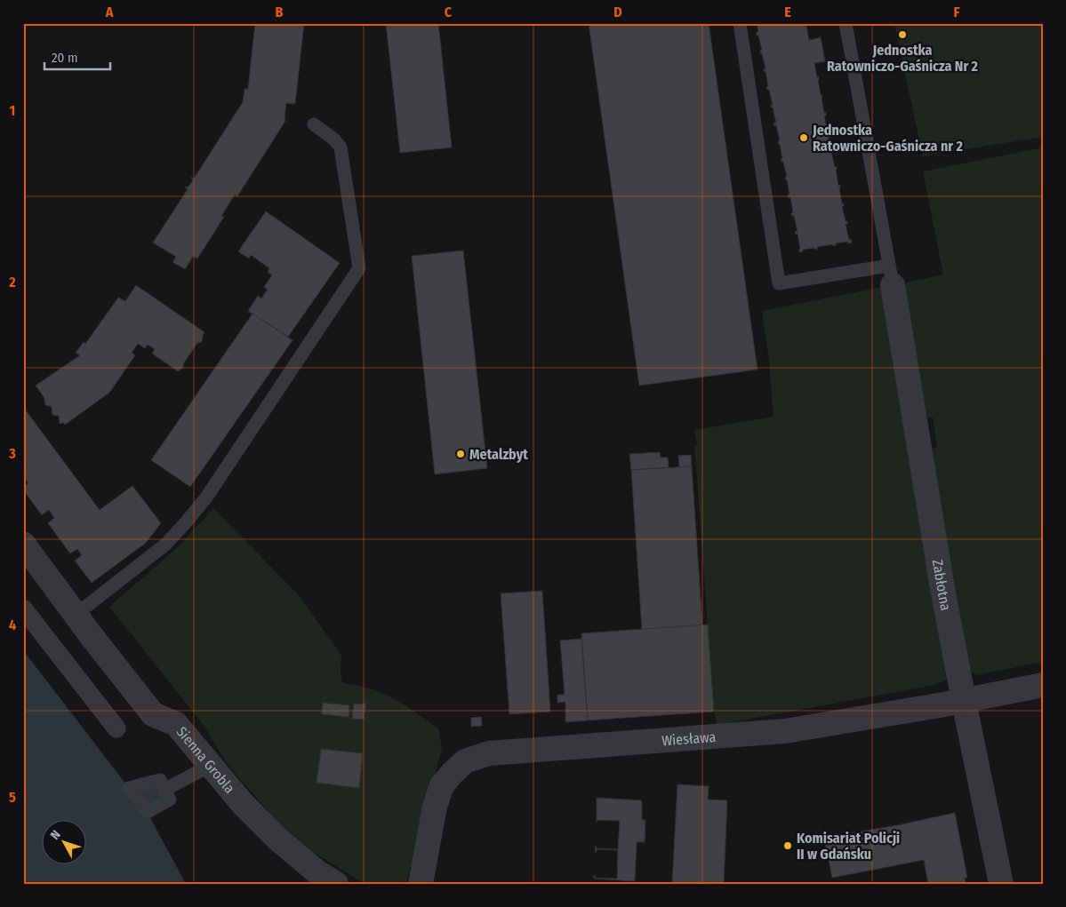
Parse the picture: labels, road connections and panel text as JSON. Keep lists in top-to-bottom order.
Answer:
{
  "streets": {
    "street": ["Zabłotna", "Wiesława", "Sienna Grobla"]
  },
  "crossings": [
    ["Zabłotna", "Wiesława"]
  ],
  "places": [
    "Jednostka Ratowniczo-Gaśnicza Nr 2",
    "Jednostka Ratowniczo-Gaśnicza nr 2",
    "Metalzbyt",
    "Komisariat Policji II w Gdańsku"
  ],
  "scale_bar": "20 m",
  "north": "top left",
  "grid": {
    "columns": [
      "A",
      "B",
      "C",
      "D",
      "E",
      "F"
    ],
    "rows": [
      "1",
      "2",
      "3",
      "4",
      "5"
    ]
  }
}
